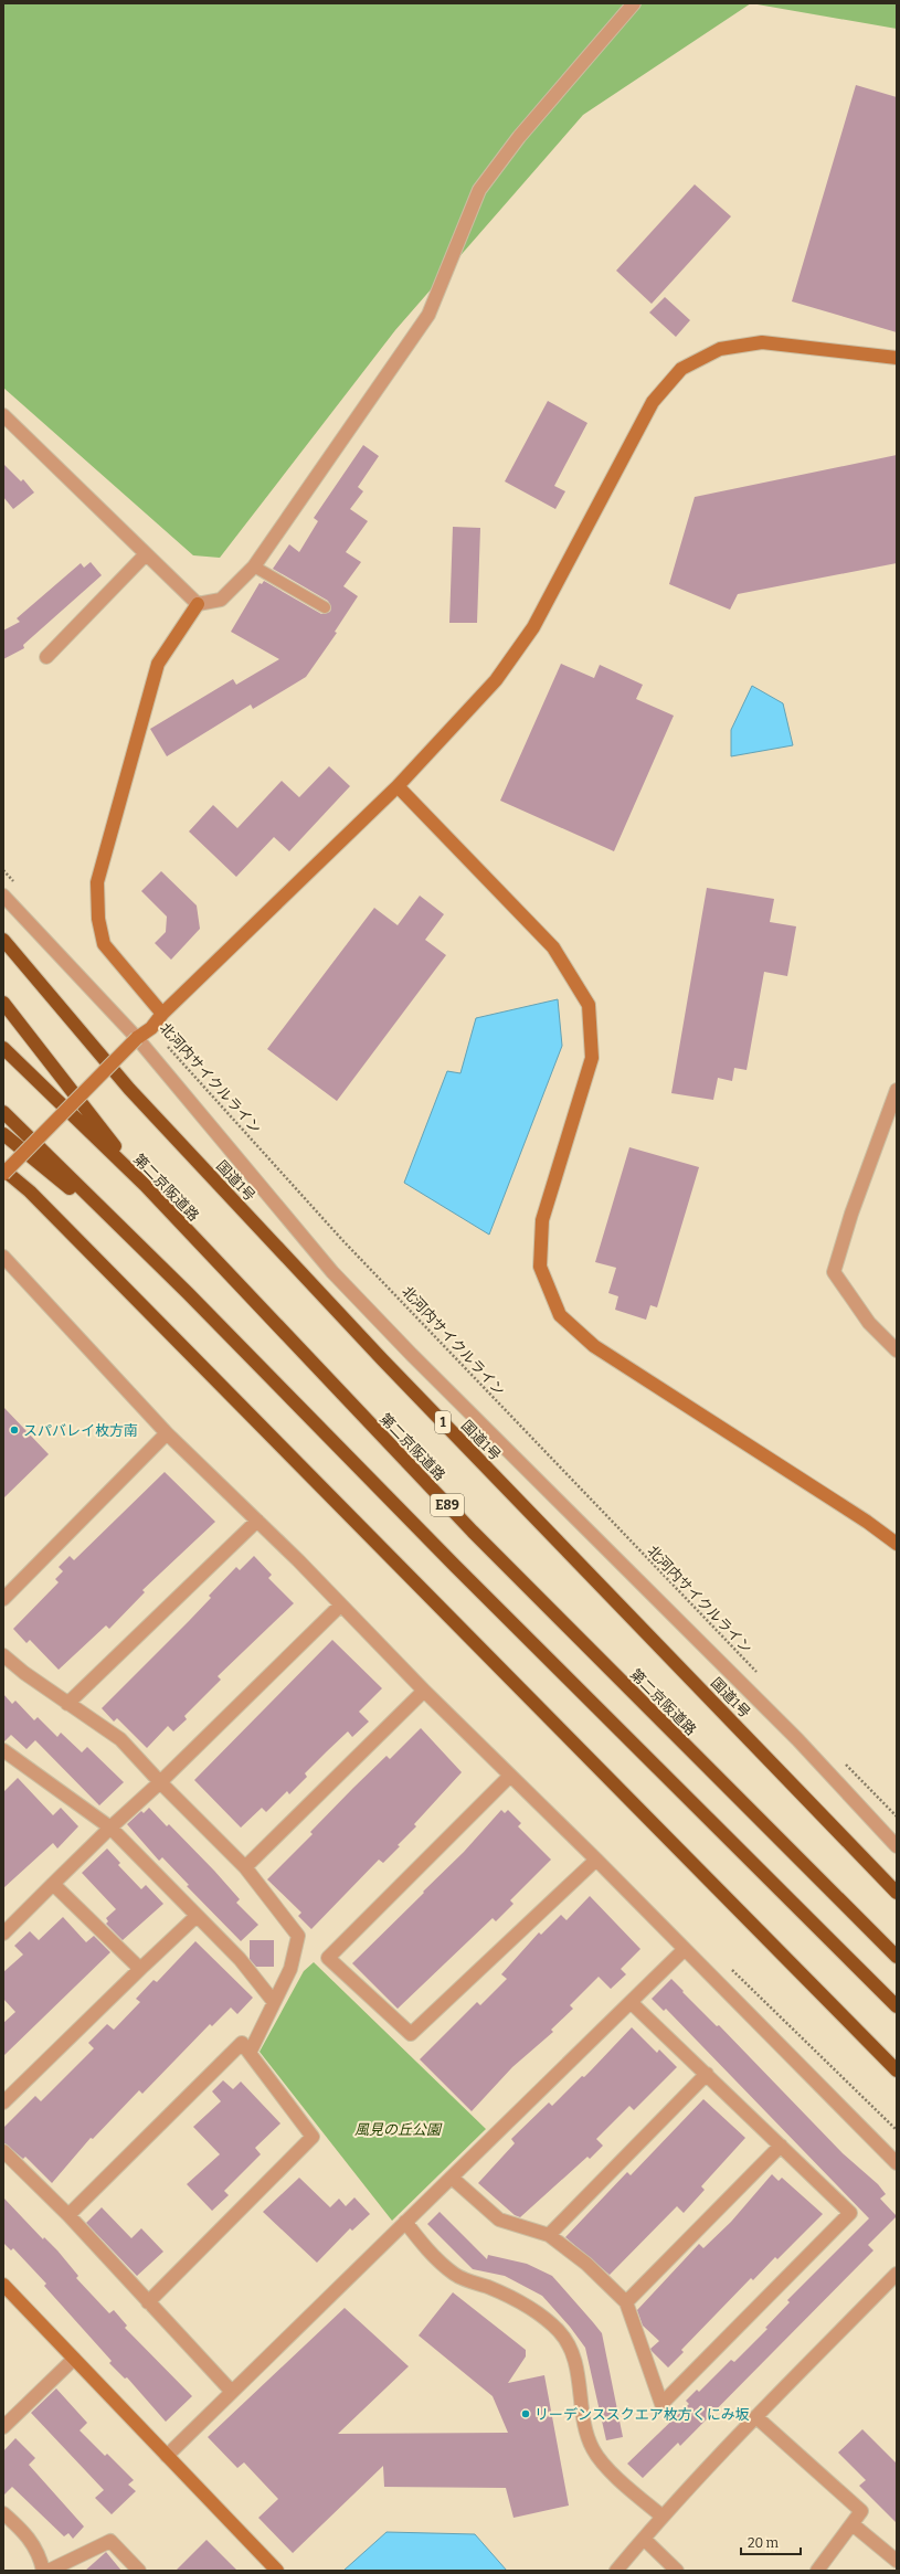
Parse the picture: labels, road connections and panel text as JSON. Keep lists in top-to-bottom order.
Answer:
{
  "streets": {
    "highway": [
      "国道1号",
      "第二京阪道路",
      "1",
      "E89"
    ],
    "path": ["北河内サイクルライン"]
  },
  "parks": ["風見の丘公園"],
  "places": ["スパバレイ枚方南", "リーデンススクエア枚方くにみ坂"],
  "scale_bar": "20 m"
}
